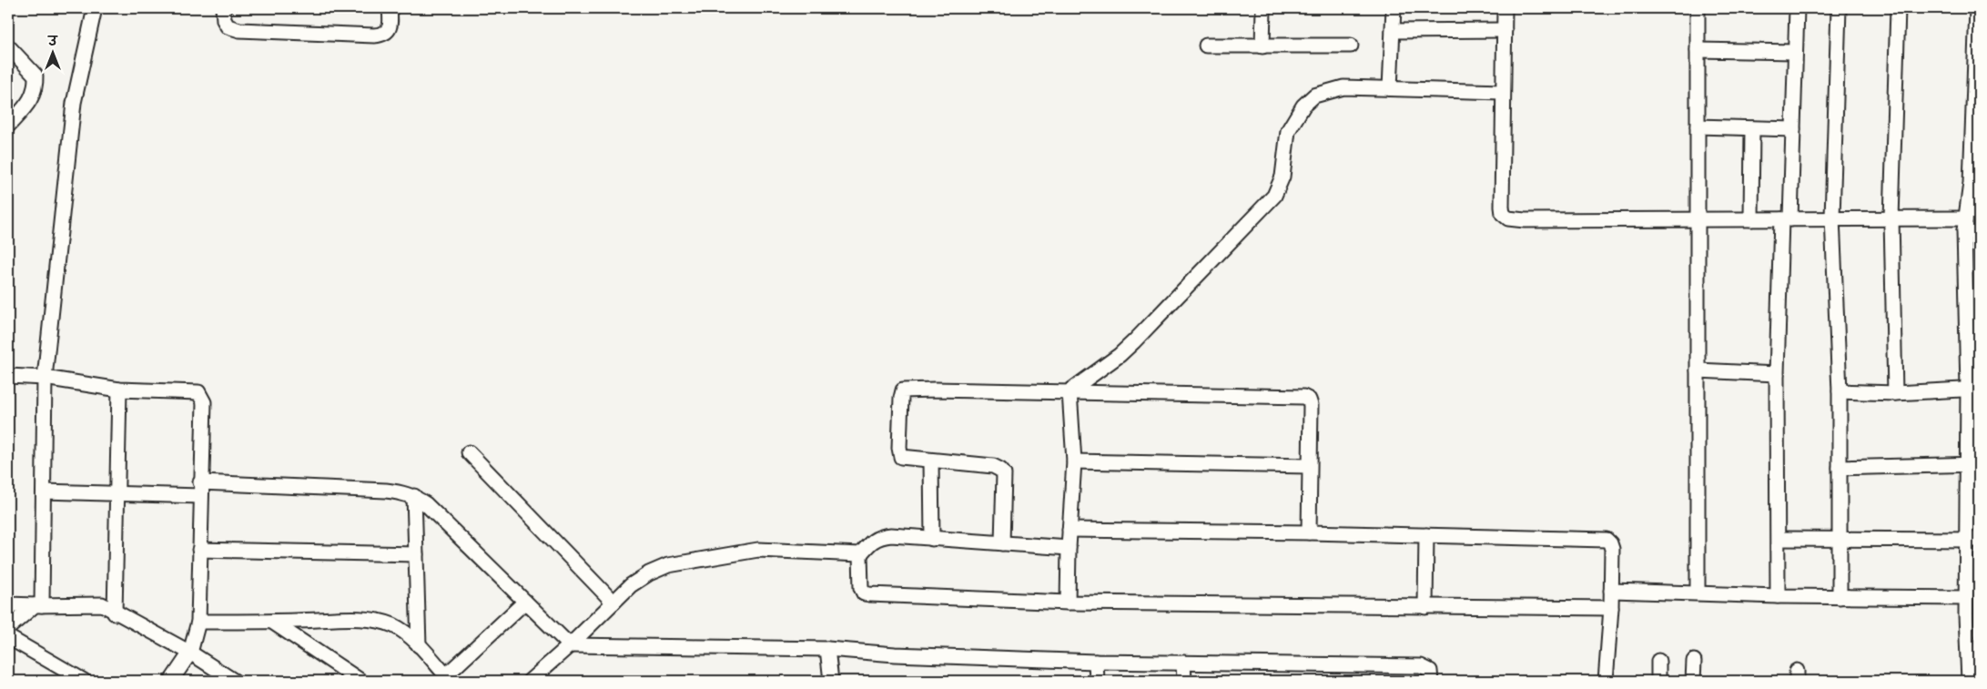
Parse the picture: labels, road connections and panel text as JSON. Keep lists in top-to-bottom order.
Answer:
{
  "north": "top"
}
